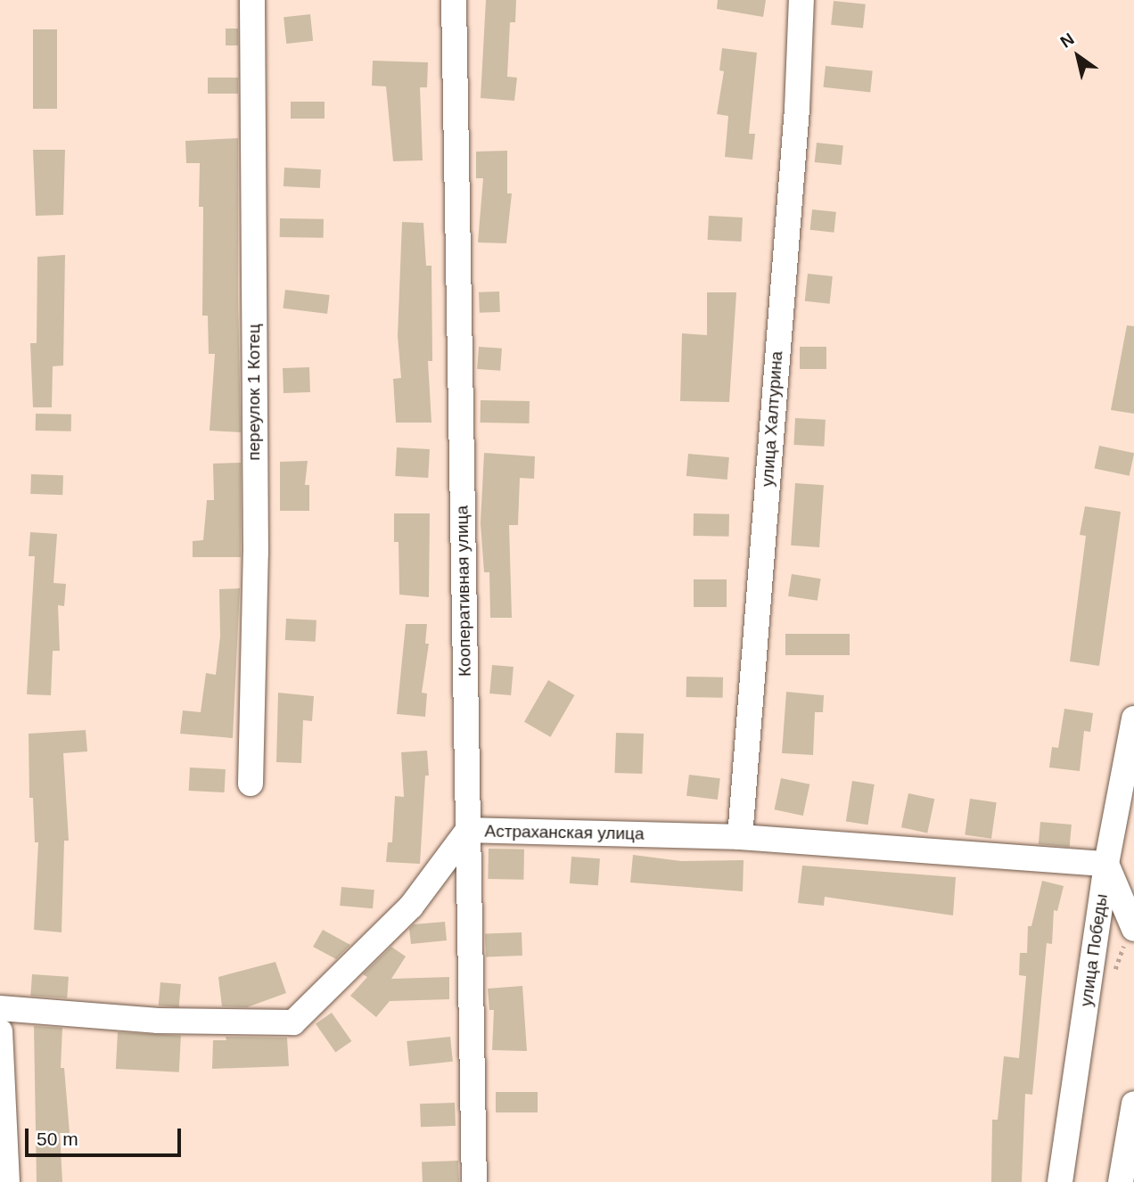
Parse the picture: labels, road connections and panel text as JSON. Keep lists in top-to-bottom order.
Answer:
{
  "streets": {
    "street": [
      "переулок 1 Котец",
      "улица Халтурина",
      "Кооперативная улица",
      "Астраханская улица",
      "улица Победы"
    ]
  },
  "crossings": [
    ["улица Халтурина", "Астраханская улица"],
    ["Кооперативная улица", "Астраханская улица"],
    ["Астраханская улица", "улица Победы"]
  ],
  "scale_bar": "50 m",
  "north": "top left"
}
